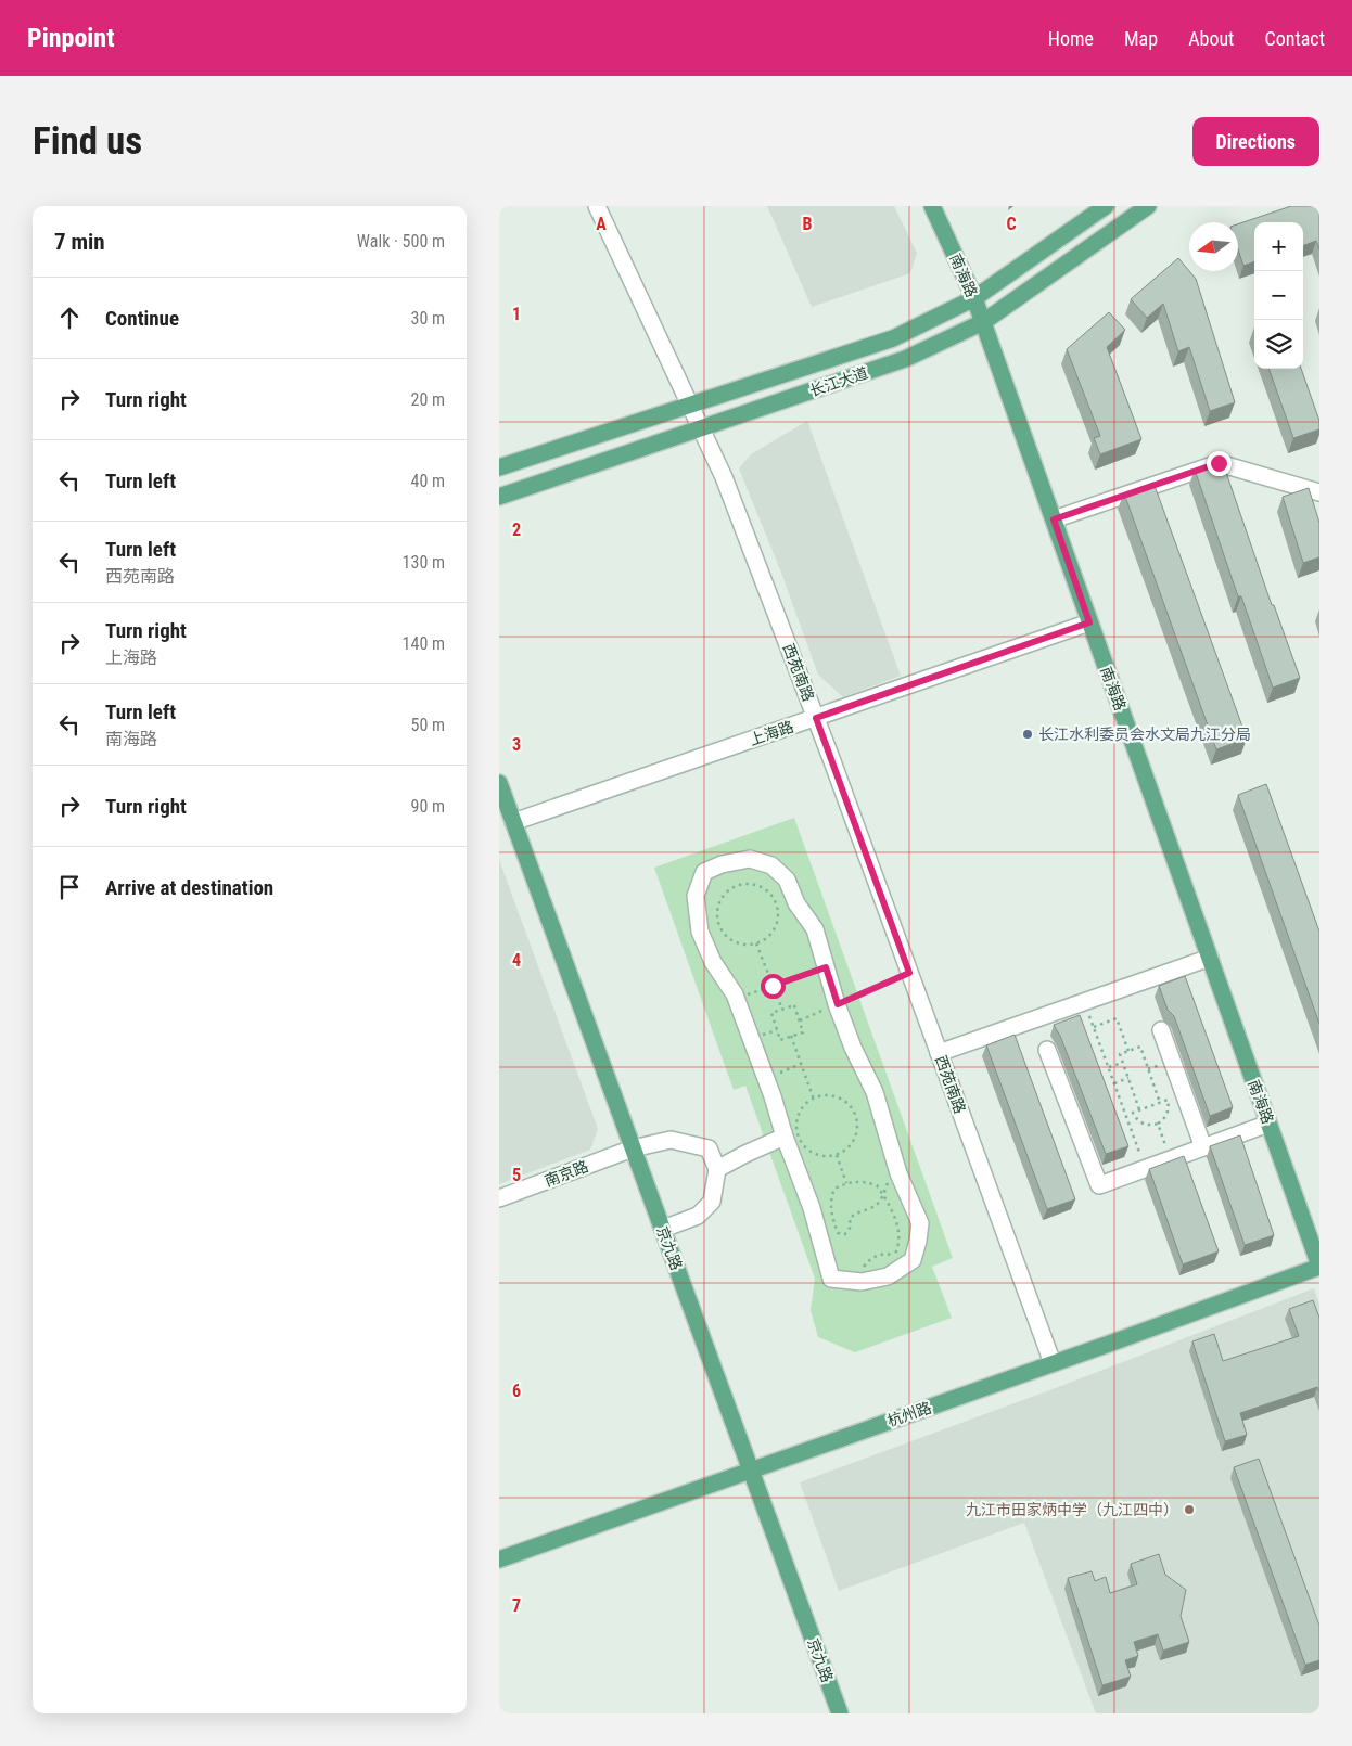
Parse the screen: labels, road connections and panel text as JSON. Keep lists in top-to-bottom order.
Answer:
{
  "streets": {
    "main road": [
      "南海路",
      "长江大道",
      "京九路",
      "杭州路"
    ],
    "street": ["西苑南路", "上海路", "南京路"]
  },
  "crossings": [
    ["南海路", "长江大道"],
    ["南海路", "上海路"],
    ["南海路", "杭州路"],
    ["长江大道", "西苑南路"],
    ["西苑南路", "上海路"],
    ["西苑南路", "杭州路"],
    ["上海路", "京九路"],
    ["南京路", "京九路"],
    ["京九路", "杭州路"]
  ],
  "places": ["长江水利委员会水文局九江分局", "九江市田家炳中学（九江四中）"],
  "north": "left",
  "page": {
    "header": "Pinpoint",
    "nav": [
      "Home",
      "Map",
      "About",
      "Contact"
    ],
    "buttons": "Directions",
    "title": "Find us",
    "heading": ["7 min", "Walk · 500 m"],
    "map_buttons": ["+", "−"],
    "list": [
      ["Continue", "30 m"],
      ["Turn right", "20 m"],
      ["Turn left", "40 m"],
      ["Turn left", "西苑南路", "130 m"],
      ["Turn right", "上海路", "140 m"],
      ["Turn left", "南海路", "50 m"],
      ["Turn right", "90 m"],
      "Arrive at destination"
    ]
  },
  "grid": {
    "columns": ["A", "B", "C"],
    "rows": [
      "1",
      "2",
      "3",
      "4",
      "5",
      "6",
      "7"
    ]
  }
}
